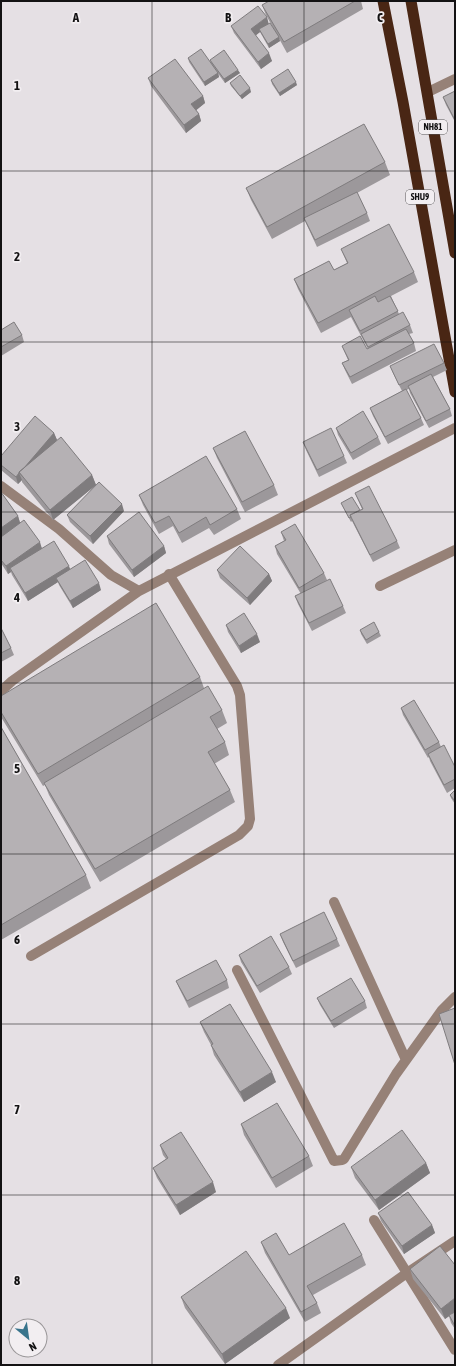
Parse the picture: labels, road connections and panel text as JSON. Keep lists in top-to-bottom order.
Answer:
{
  "streets": {
    "highway": ["NH81", "SHU9"]
  },
  "north": "bottom right",
  "grid": {
    "columns": ["A", "B", "C"],
    "rows": [
      "1",
      "2",
      "3",
      "4",
      "5",
      "6",
      "7",
      "8"
    ]
  }
}
